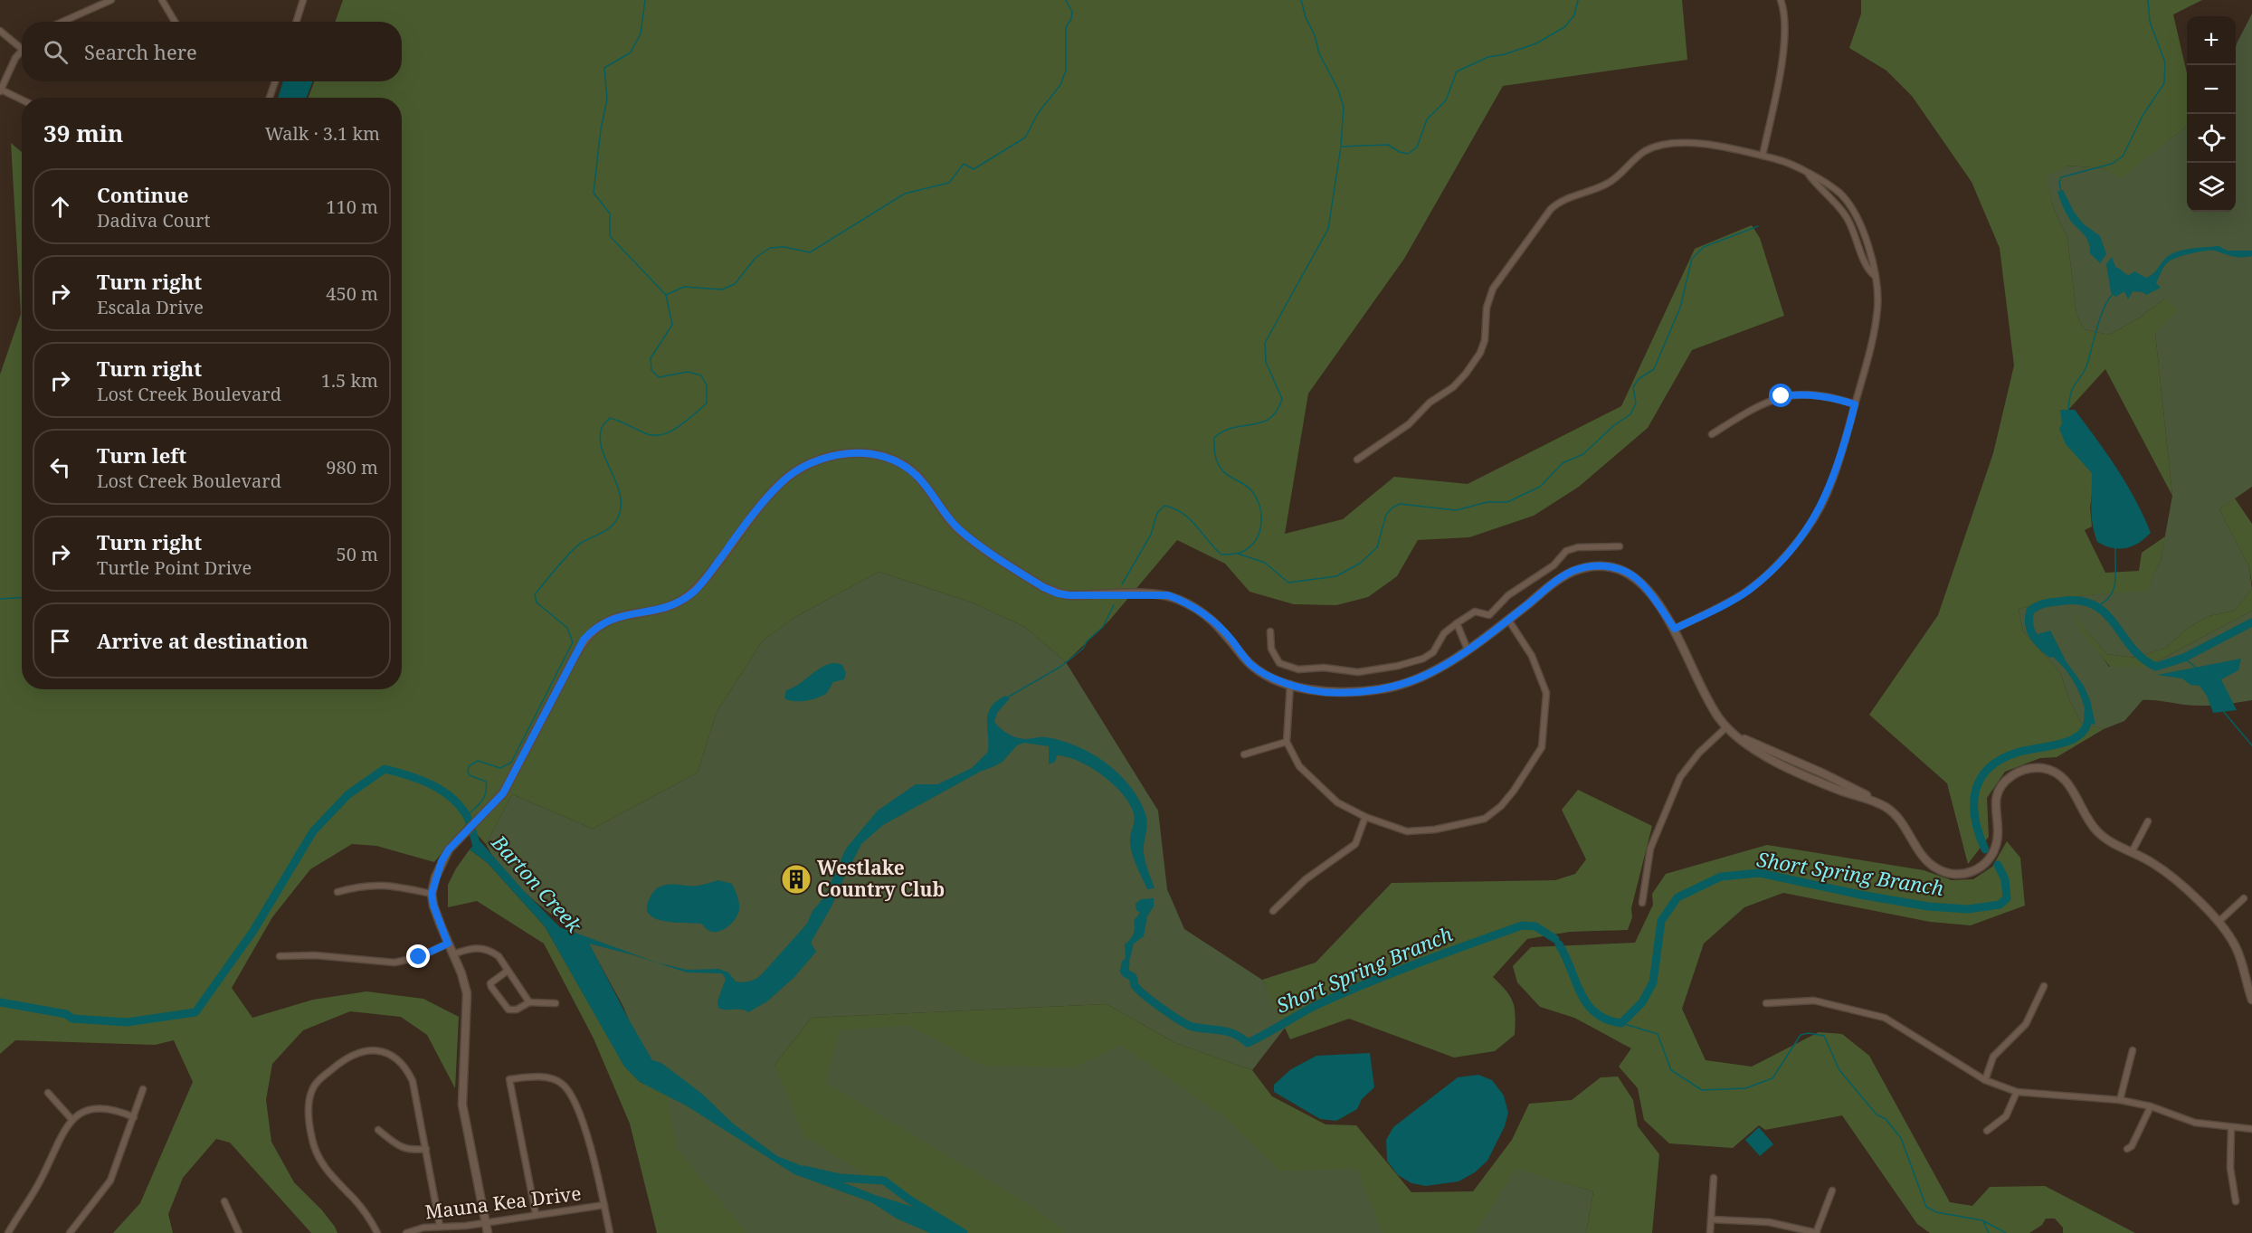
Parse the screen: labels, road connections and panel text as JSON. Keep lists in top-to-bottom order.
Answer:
{
  "streets": {
    "street": ["Mauna Kea Drive"]
  },
  "water": ["Short Spring Branch", "Barton Creek"],
  "places": {
    "building": ["Westlake Country Club"]
  },
  "page": {
    "map_buttons": ["+", "−"],
    "search": "Search here",
    "heading": ["39 min", "Walk · 3.1 km"],
    "list": [
      ["Continue", "Dadiva Court", "110 m"],
      ["Turn right", "Escala Drive", "450 m"],
      ["Turn right", "Lost Creek Boulevard", "1.5 km"],
      ["Turn left", "Lost Creek Boulevard", "980 m"],
      ["Turn right", "Turtle Point Drive", "50 m"],
      "Arrive at destination"
    ]
  }
}
